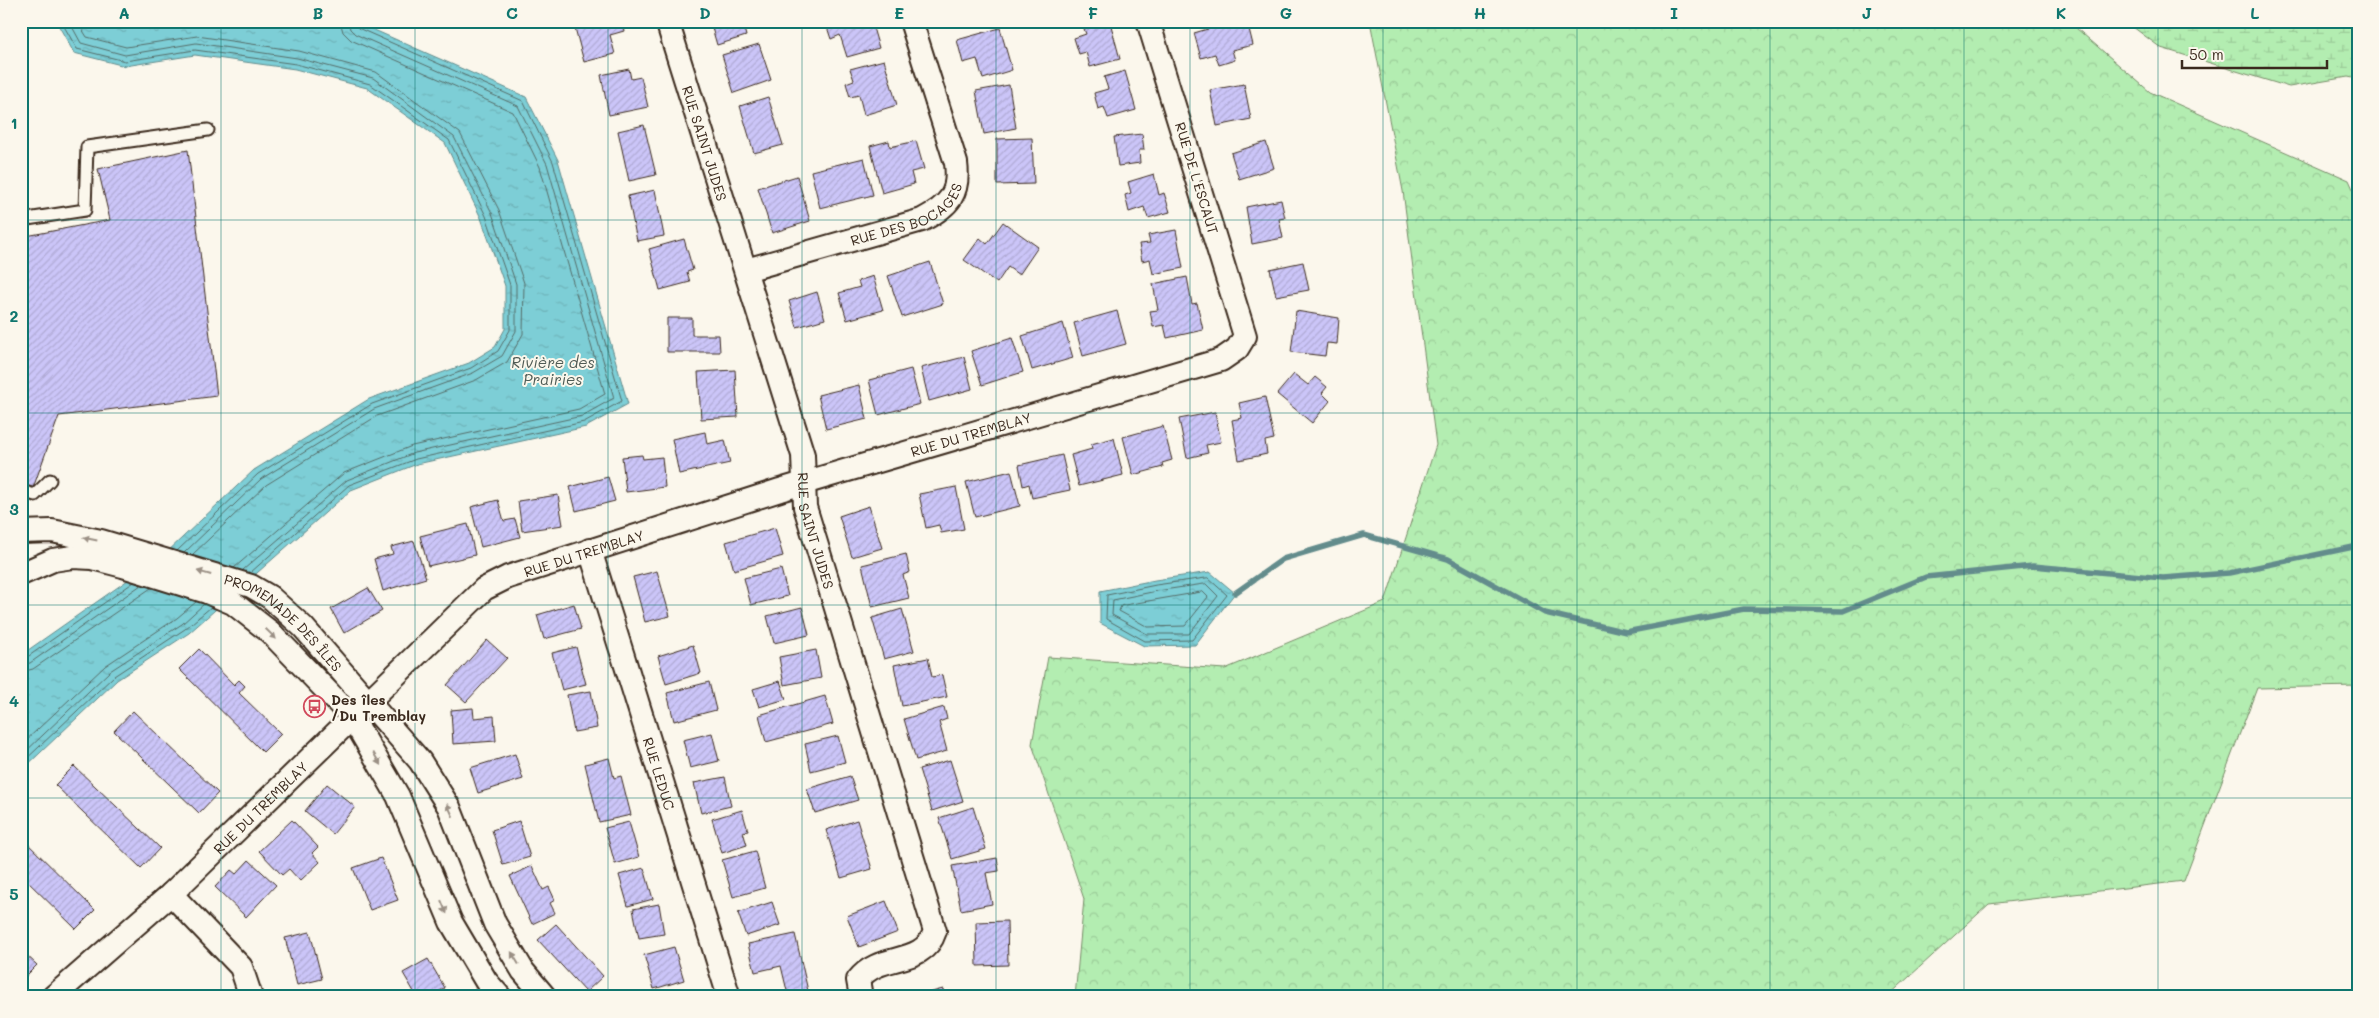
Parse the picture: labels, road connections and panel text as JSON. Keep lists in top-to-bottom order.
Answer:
{
  "streets": {
    "street": [
      "RUE SAINT JUDES",
      "RUE DE L'ESCAUT",
      "RUE DES BOCAGES",
      "RUE DU TREMBLAY",
      "PROMENADE DES ÎLES",
      "RUE LEDUC"
    ]
  },
  "crossings": [
    ["RUE SAINT JUDES", "RUE DES BOCAGES"],
    ["RUE SAINT JUDES", "RUE DU TREMBLAY"],
    ["RUE DE L'ESCAUT", "RUE DU TREMBLAY"],
    ["RUE DU TREMBLAY", "PROMENADE DES ÎLES"],
    ["RUE DU TREMBLAY", "RUE LEDUC"]
  ],
  "water": ["Rivière des Prairies"],
  "places": {
    "bus stop": ["Des îles /Du Tremblay"]
  },
  "scale_bar": "50 m",
  "grid": {
    "columns": [
      "A",
      "B",
      "C",
      "D",
      "E",
      "F",
      "G",
      "H",
      "I",
      "J",
      "K",
      "L"
    ],
    "rows": [
      "1",
      "2",
      "3",
      "4",
      "5"
    ]
  }
}
